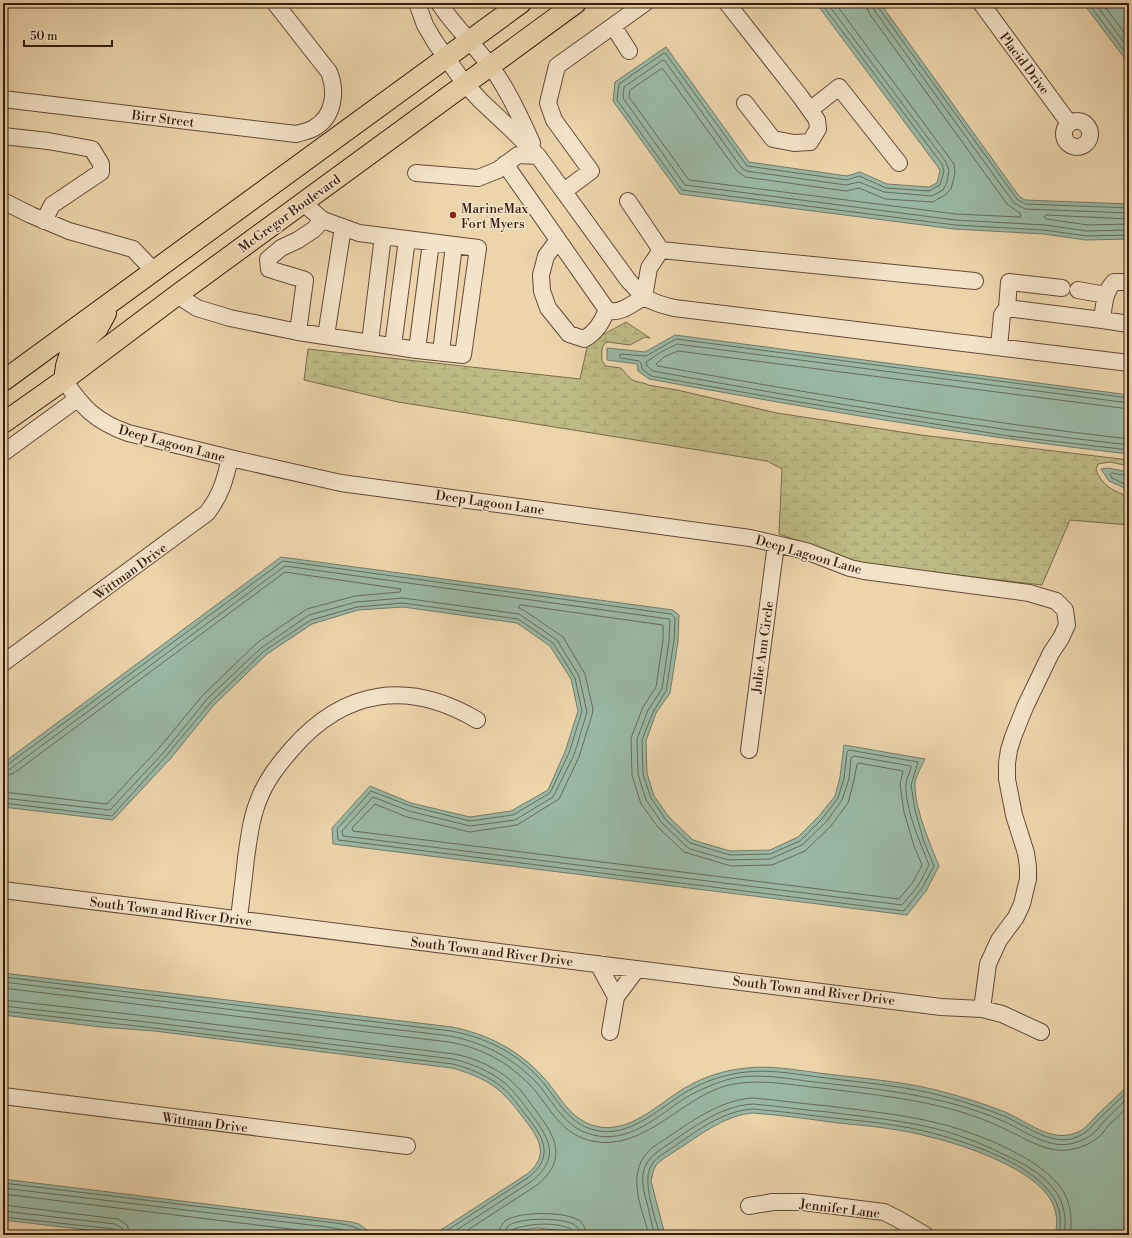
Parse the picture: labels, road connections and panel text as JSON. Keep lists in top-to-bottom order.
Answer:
{
  "streets": {
    "main road": ["McGregor Boulevard"],
    "street": [
      "Placid Drive",
      "Birr Street",
      "Deep Lagoon Lane",
      "Wittman Drive",
      "Julie Ann Circle",
      "South Town and River Drive",
      "Jennifer Lane"
    ]
  },
  "crossings": [
    ["McGregor Boulevard", "Deep Lagoon Lane"],
    ["Deep Lagoon Lane", "Wittman Drive"],
    ["Deep Lagoon Lane", "Julie Ann Circle"],
    ["Deep Lagoon Lane", "South Town and River Drive"]
  ],
  "places": ["MarineMax Fort Myers"],
  "scale_bar": "50 m"
}
